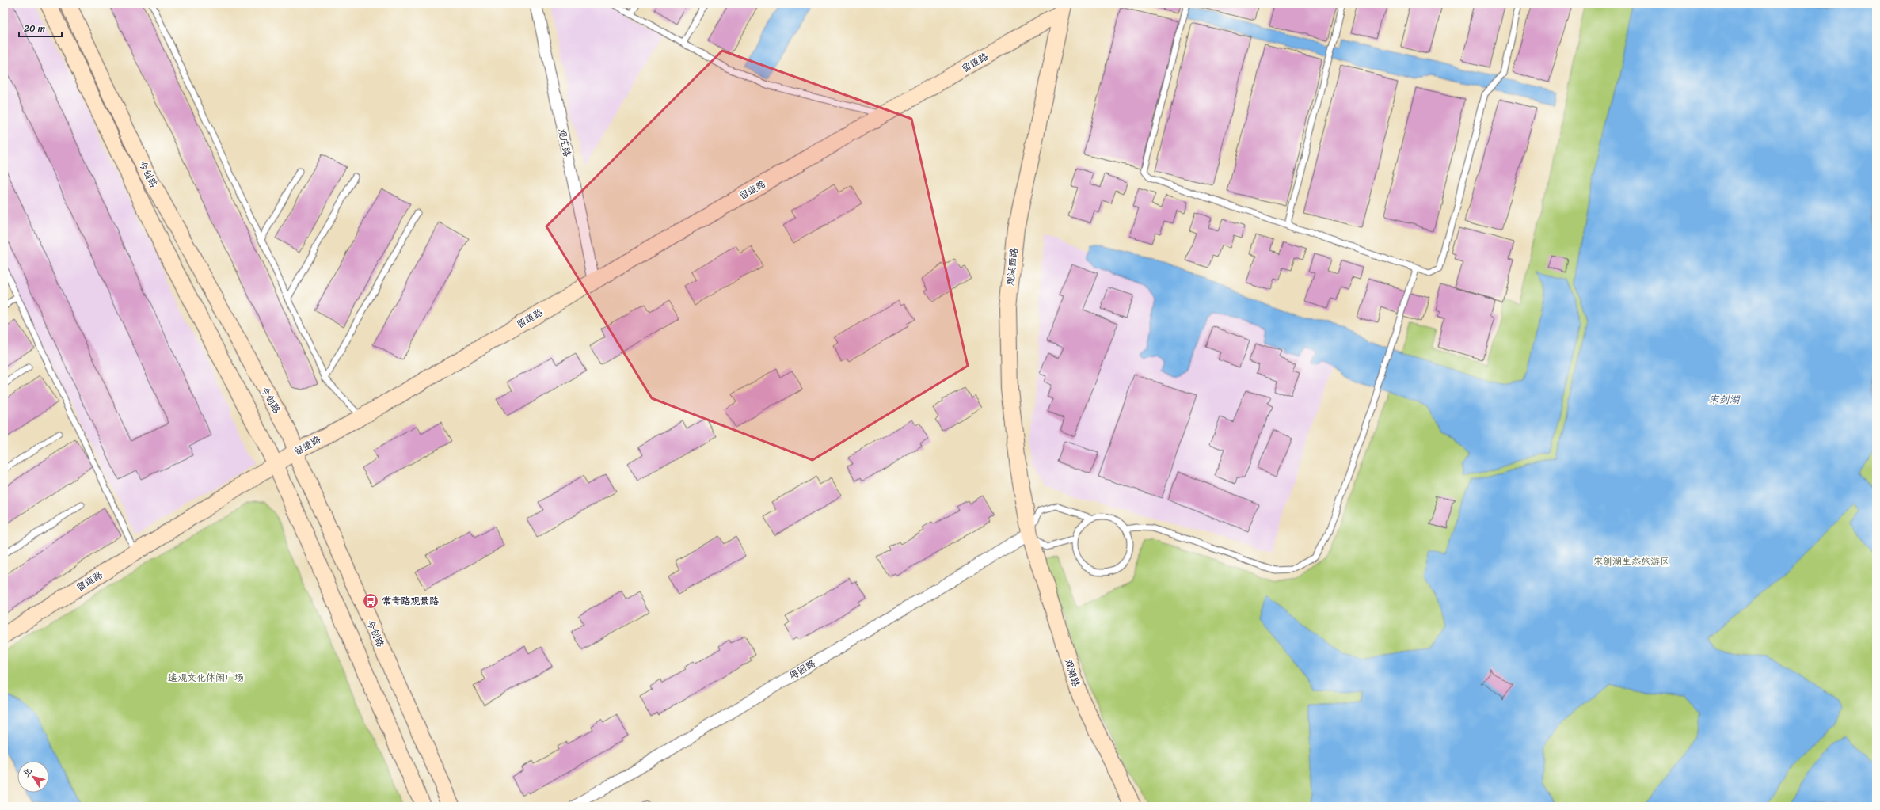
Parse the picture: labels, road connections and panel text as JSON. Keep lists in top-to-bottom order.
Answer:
{
  "streets": {
    "street": [
      "留道路",
      "观庄路",
      "今创路",
      "观湖西路",
      "得园路",
      "观湖路"
    ]
  },
  "crossings": [
    ["留道路", "观庄路"],
    ["留道路", "今创路"],
    ["留道路", "观湖西路"],
    ["观湖西路", "得园路"],
    ["观湖西路", "观湖路"],
    ["得园路", "观湖路"]
  ],
  "water": ["宋剑湖"],
  "parks": ["宋剑湖生态旅游区", "遥观文化休闲广场"],
  "places": {
    "bus stop": ["常青路观景路"]
  },
  "scale_bar": "20 m",
  "north": "top left"
}
